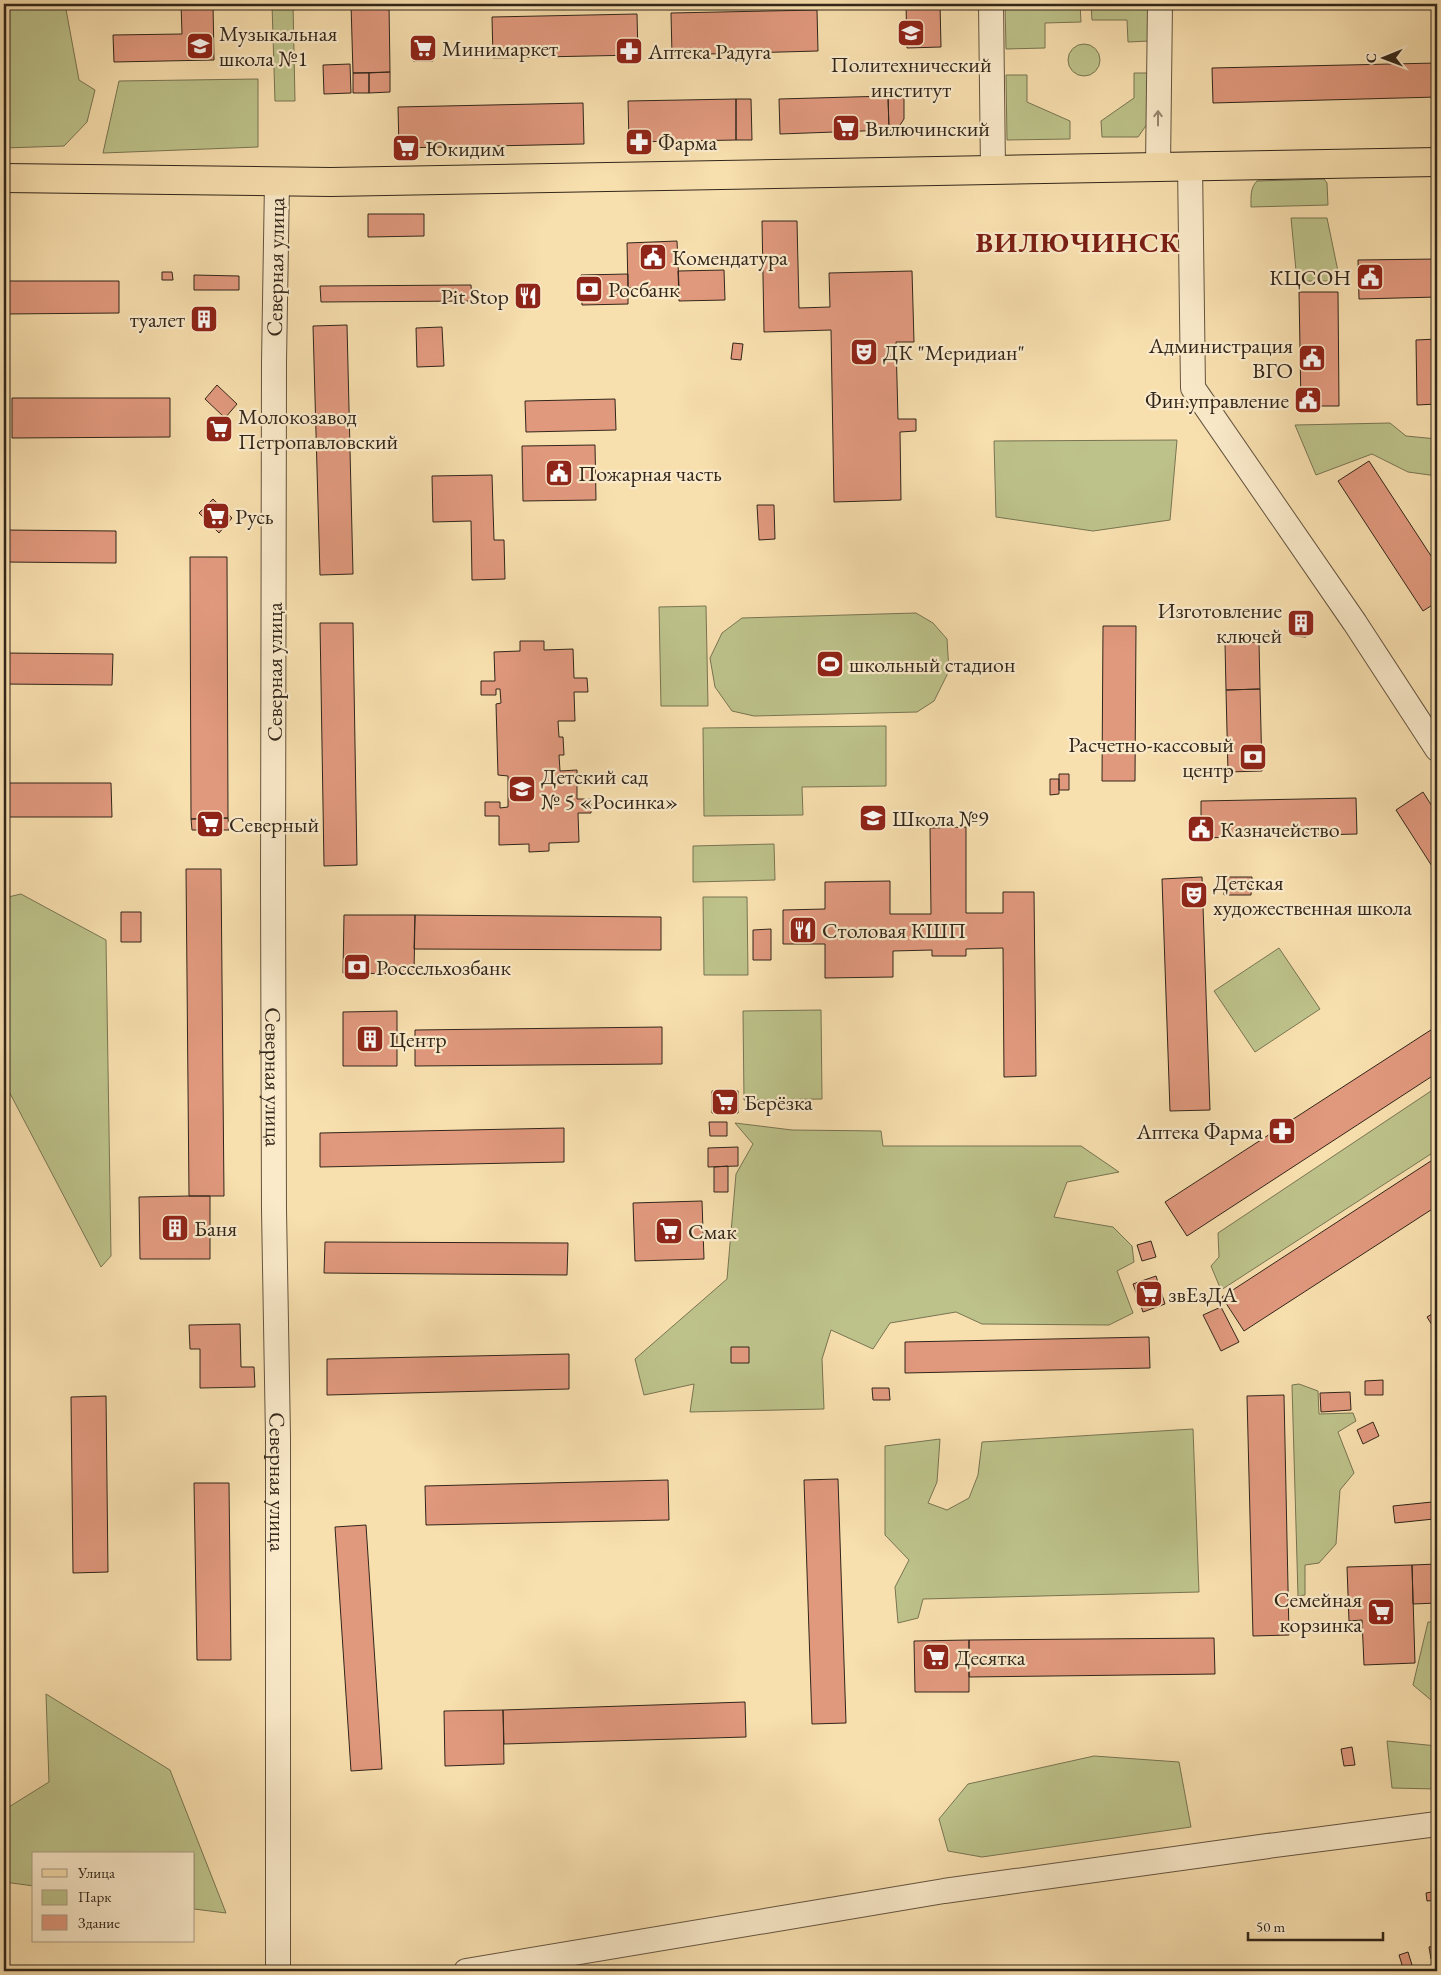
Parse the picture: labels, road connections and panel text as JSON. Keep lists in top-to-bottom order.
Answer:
{
  "streets": {
    "street": ["Северная улица"]
  },
  "districts": ["ВИЛЮЧИНСК"],
  "places": {
    "school or university": [
      "Политехнический институт",
      "Музыкальная школа №1",
      "Детский сад № 5 «Росинка»",
      "Школа №9"
    ],
    "supermarket": [
      "Минимаркет",
      "Вилючинский",
      "Юкидим",
      "Молокозавод Петропавловский",
      "Русь",
      "Северный",
      "Берёзка",
      "Смак",
      "звЕзДА",
      "Семейная корзинка",
      "Десятка"
    ],
    "pharmacy": ["Аптека Радуга", "Фарма", "Аптека Фарма"],
    "public building": [
      "Комендатура",
      "КЦСОН",
      "Администрация ВГО",
      "Фин.управление",
      "Пожарная часть",
      "Казначейство"
    ],
    "bank": ["Росбанк", "Расчетно-кассовый центр", "Россельхозбанк"],
    "restaurant": ["Pit Stop", "Столовая КШП"],
    "building": [
      "туалет",
      "Изготовление ключей",
      "Центр",
      "Баня"
    ],
    "theatre": ["ДК \"Меридиан\"", "Детская художественная школа"],
    "sports": ["школьный стадион"]
  },
  "legend": ["Улица", "Парк", "Здание"],
  "scale_bar": "50 m",
  "north": "left"
}
